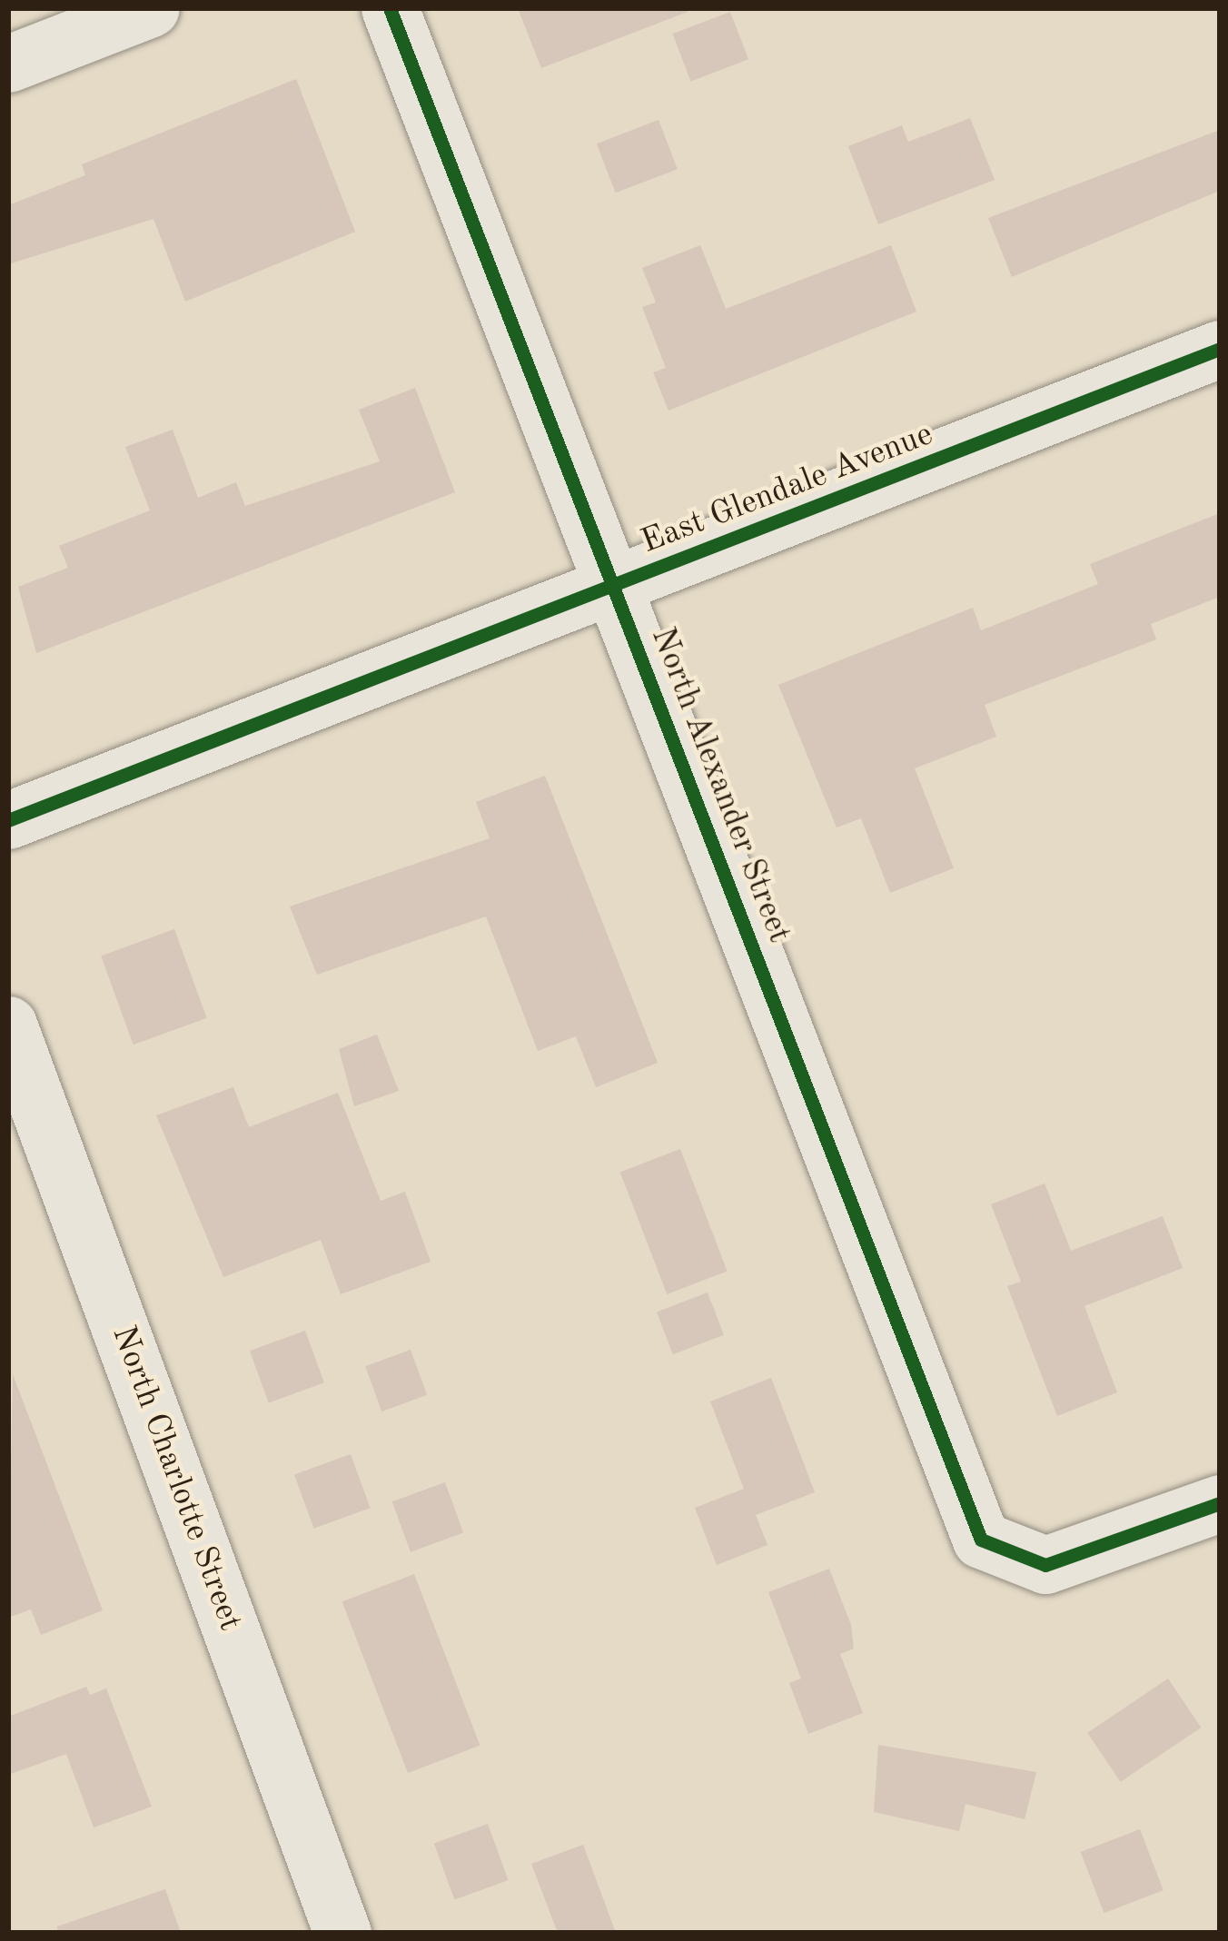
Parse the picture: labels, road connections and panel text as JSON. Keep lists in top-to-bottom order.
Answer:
{
  "streets": {
    "street": ["East Glendale Avenue", "North Alexander Street", "North Charlotte Street"]
  },
  "crossings": [
    ["East Glendale Avenue", "North Alexander Street"]
  ]
}
